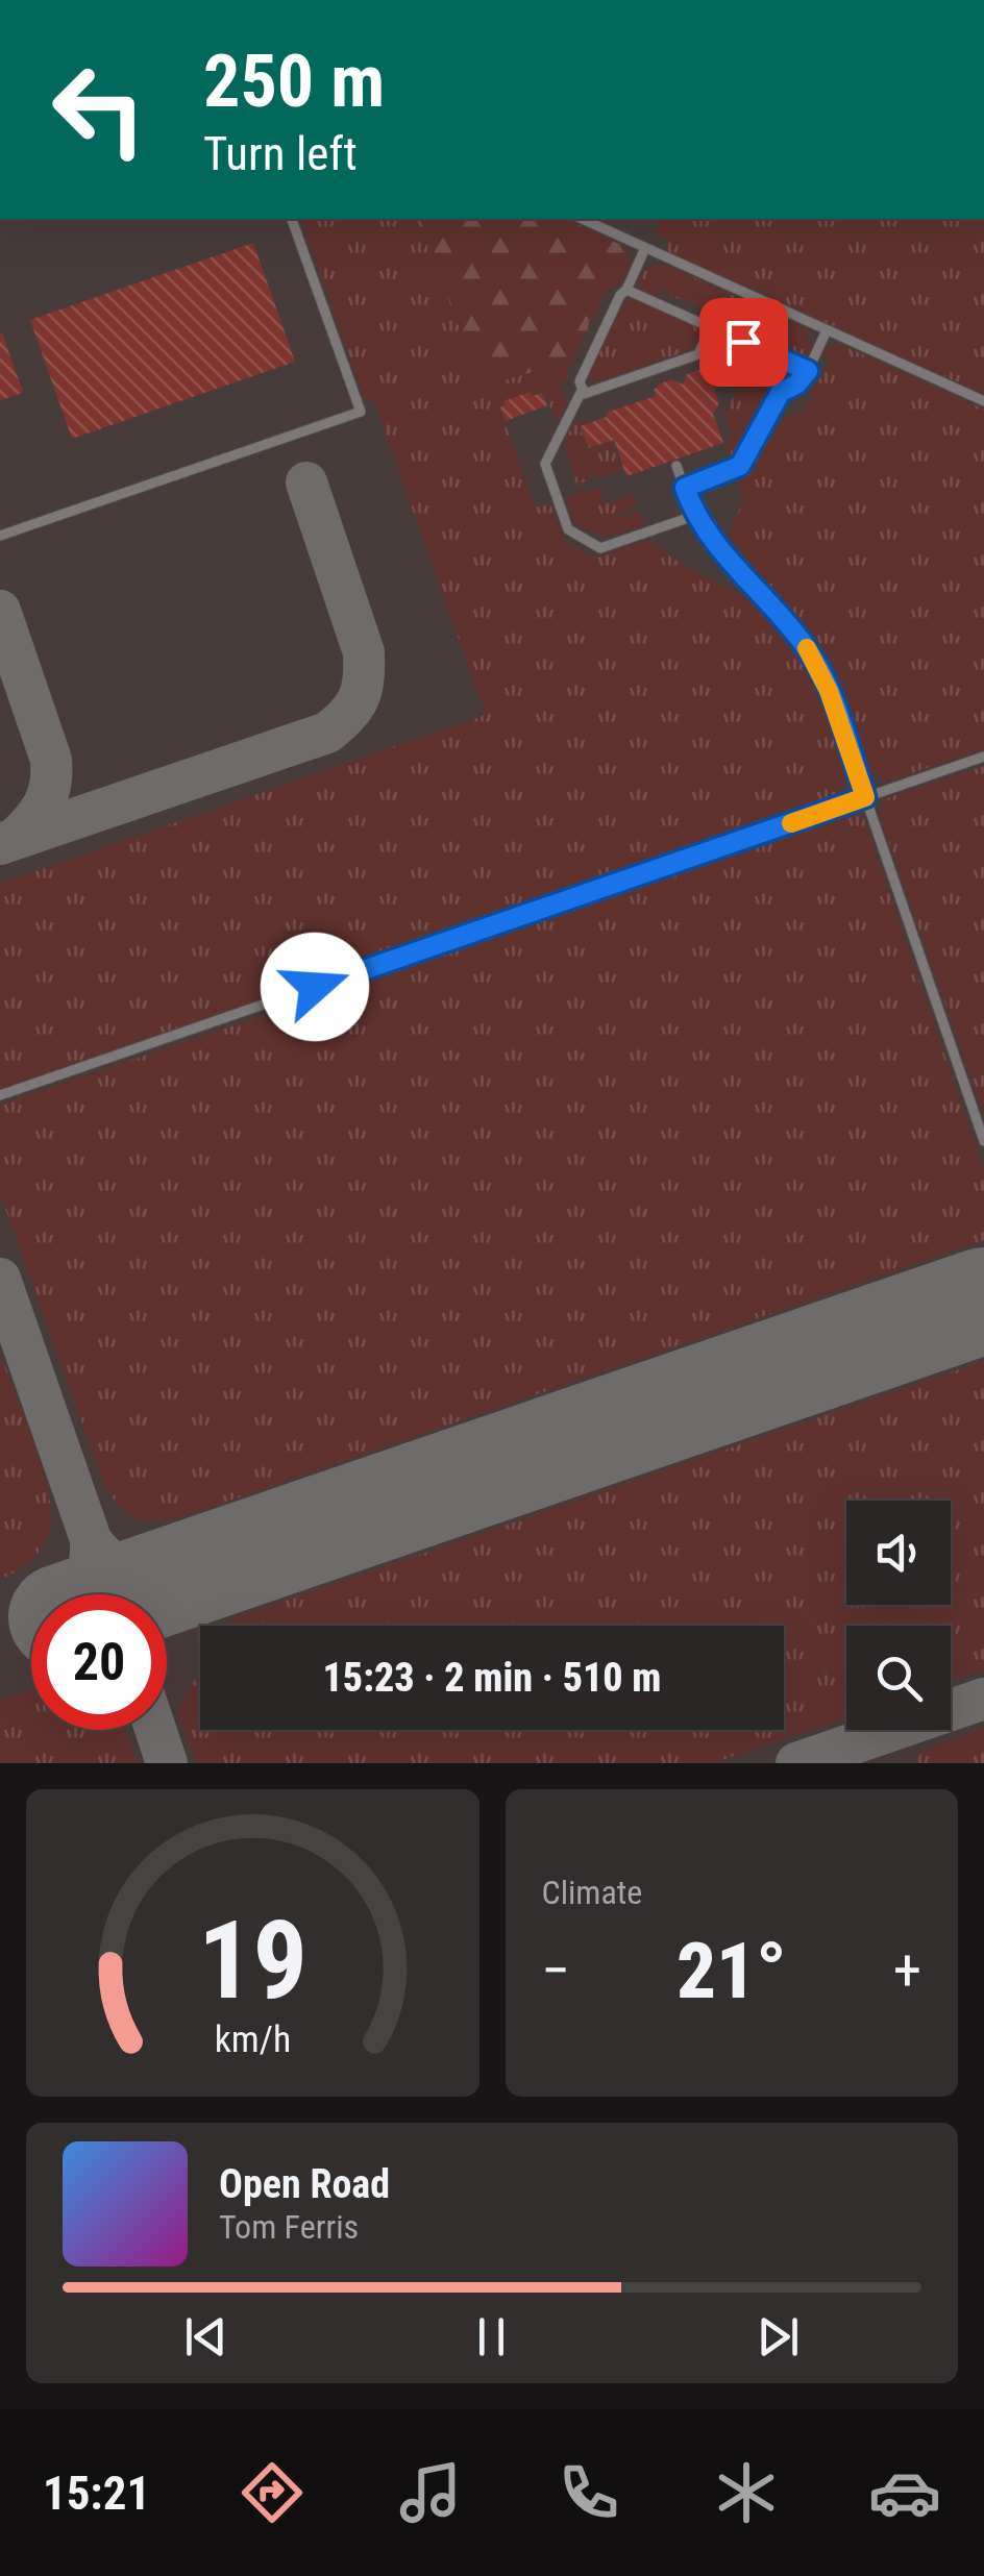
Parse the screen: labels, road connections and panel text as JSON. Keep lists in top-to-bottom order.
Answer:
{
  "page": {
    "turn": ["250 m", "Turn left"],
    "limit": "20",
    "trip": "15:23 · 2 min · 510 m",
    "tile": "Climate",
    "heat": ["−", "21°", "+"],
    "song": ["Open Road", "Tom Ferris"],
    "tabs": "15:21",
    "gauge": ["19", "km/h"]
  }
}
